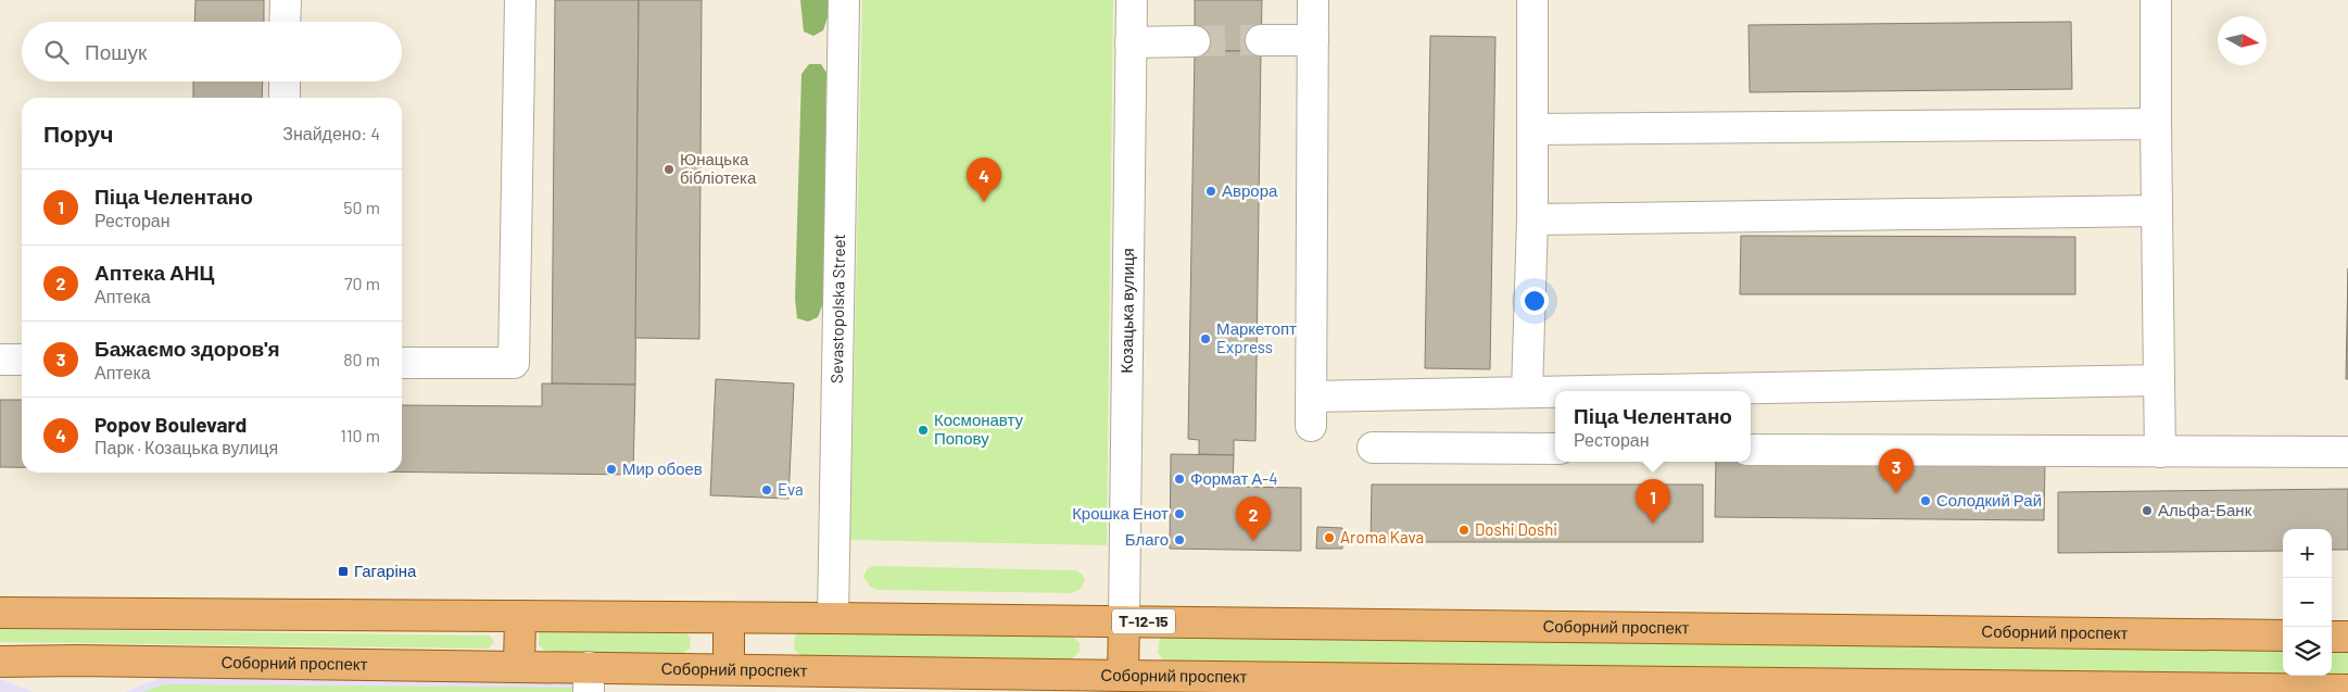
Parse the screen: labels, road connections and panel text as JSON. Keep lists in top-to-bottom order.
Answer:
{
  "streets": {
    "main road": ["Т-12-15", "Соборний проспект"],
    "street": ["Sevastopolska Street", "Козацька вулиця"]
  },
  "crossings": [
    ["Sevastopolska Street", "Соборний проспект"],
    ["Козацька вулиця", "Соборний проспект"]
  ],
  "places": {
    "other": [
      "Юнацька бібліотека",
      "Аврора",
      "Маркетопт Express",
      "Космонавту Попову",
      "Мир обоев",
      "Формат А-4",
      "Eva",
      "Солодкий Рай",
      "Альфа-Банк",
      "Крошка Енот",
      "Doshi Doshi",
      "Aroma Kava",
      "Благо"
    ],
    "transit": ["Гагаріна"]
  },
  "north": "right",
  "page": {
    "search": "Пошук",
    "heading": ["Поруч", "Знайдено: 4"],
    "pins": [
      "4",
      "3",
      "1",
      "2"
    ],
    "list": [
      {
        "mark": "1",
        "name": "Піца Челентано",
        "note": "Ресторан",
        "value": "50 m"
      },
      {
        "mark": "2",
        "name": "Аптека АНЦ",
        "note": "Аптека",
        "value": "70 m"
      },
      {
        "mark": "3",
        "name": "Бажаємо здоров'я",
        "note": "Аптека",
        "value": "80 m"
      },
      {
        "mark": "4",
        "name": "Popov Boulevard",
        "note": "Парк · Козацька вулиця",
        "value": "110 m"
      }
    ],
    "popup": ["Піца Челентано", "Ресторан"],
    "map_buttons": ["+", "−"]
  }
}
